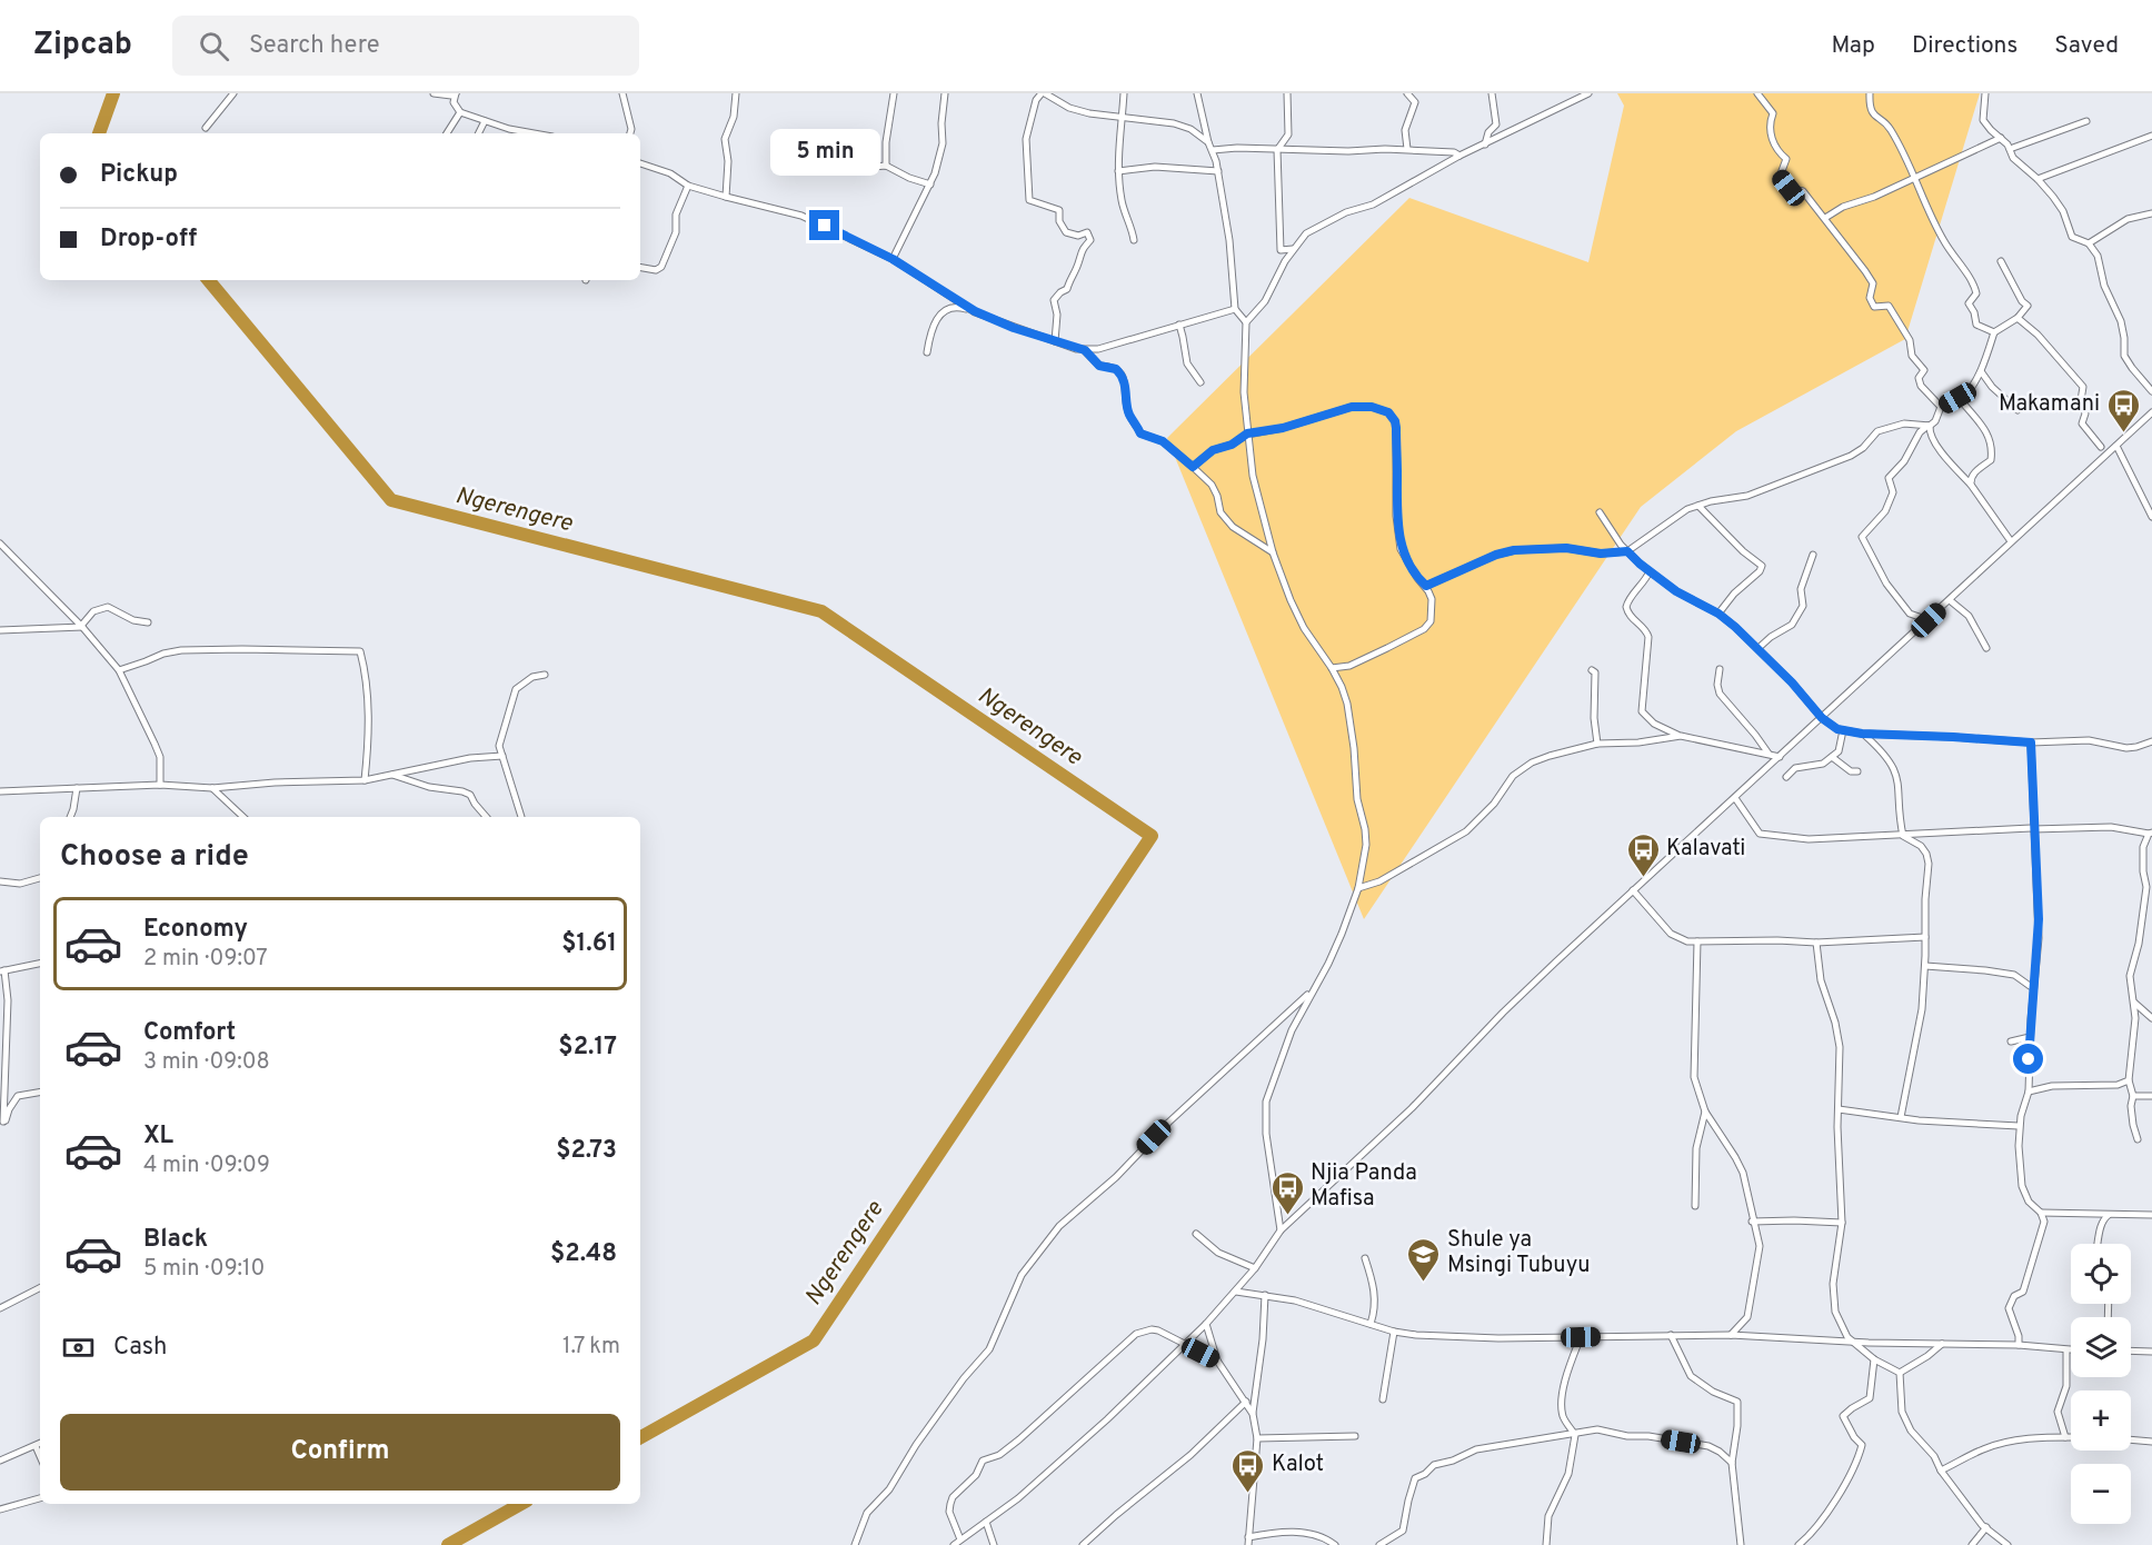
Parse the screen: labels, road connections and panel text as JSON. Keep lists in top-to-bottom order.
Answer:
{
  "water": ["Ngerengere"],
  "places": {
    "bus stop": [
      "Makamani",
      "Kalavati",
      "Njia Panda Mafisa",
      "Kalot"
    ],
    "school or university": ["Shule ya Msingi Tubuyu"]
  },
  "page": {
    "header": "Zipcab",
    "search": "Search here",
    "nav": ["Map", "Directions", "Saved"],
    "bubble": "5 min",
    "banner": ["Pickup", "Drop-off"],
    "heading": "Choose a ride",
    "list": [
      {
        "name": "Economy",
        "note": "2 min · 09:07",
        "value": "$1.61"
      },
      {
        "name": "Comfort",
        "note": "3 min · 09:08",
        "value": "$2.17"
      },
      {
        "name": "XL",
        "note": "4 min · 09:09",
        "value": "$2.73"
      },
      {
        "name": "Black",
        "note": "5 min · 09:10",
        "value": "$2.48"
      }
    ],
    "map_buttons": ["+", "−"],
    "pay": ["Cash", "1.7 km"],
    "buttons": "Confirm"
  }
}
